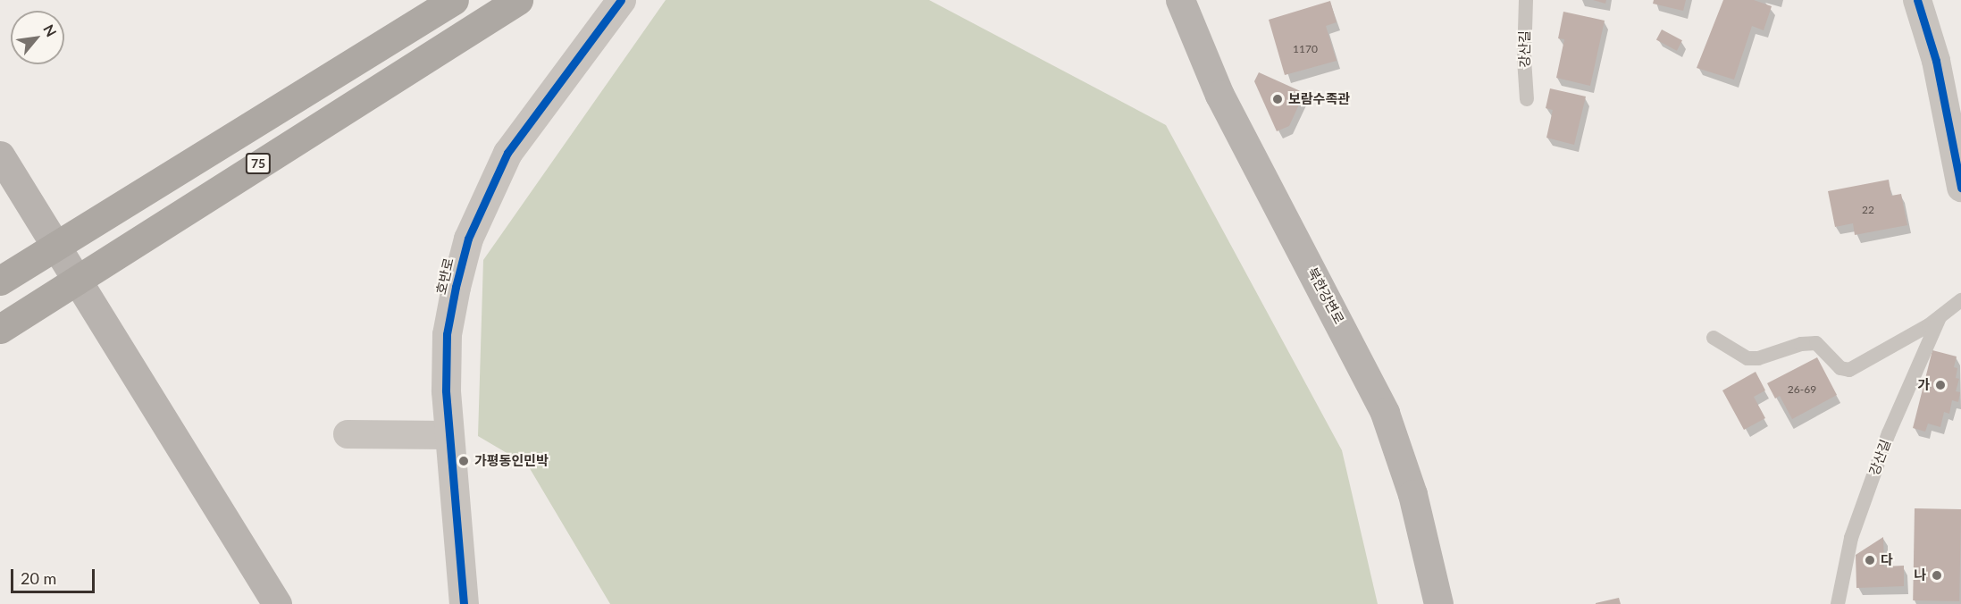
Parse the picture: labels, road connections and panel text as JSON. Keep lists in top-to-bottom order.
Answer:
{
  "streets": {
    "main road": ["75", "북한강변로"],
    "street": ["호반로"],
    "lane": ["강산길"]
  },
  "places": [
    "보람수족관",
    "가",
    "가평동인민박",
    "다",
    "나"
  ],
  "house_numbers": ["1170", "22", "26-69"],
  "scale_bar": "20 m",
  "north": "top right"
}
